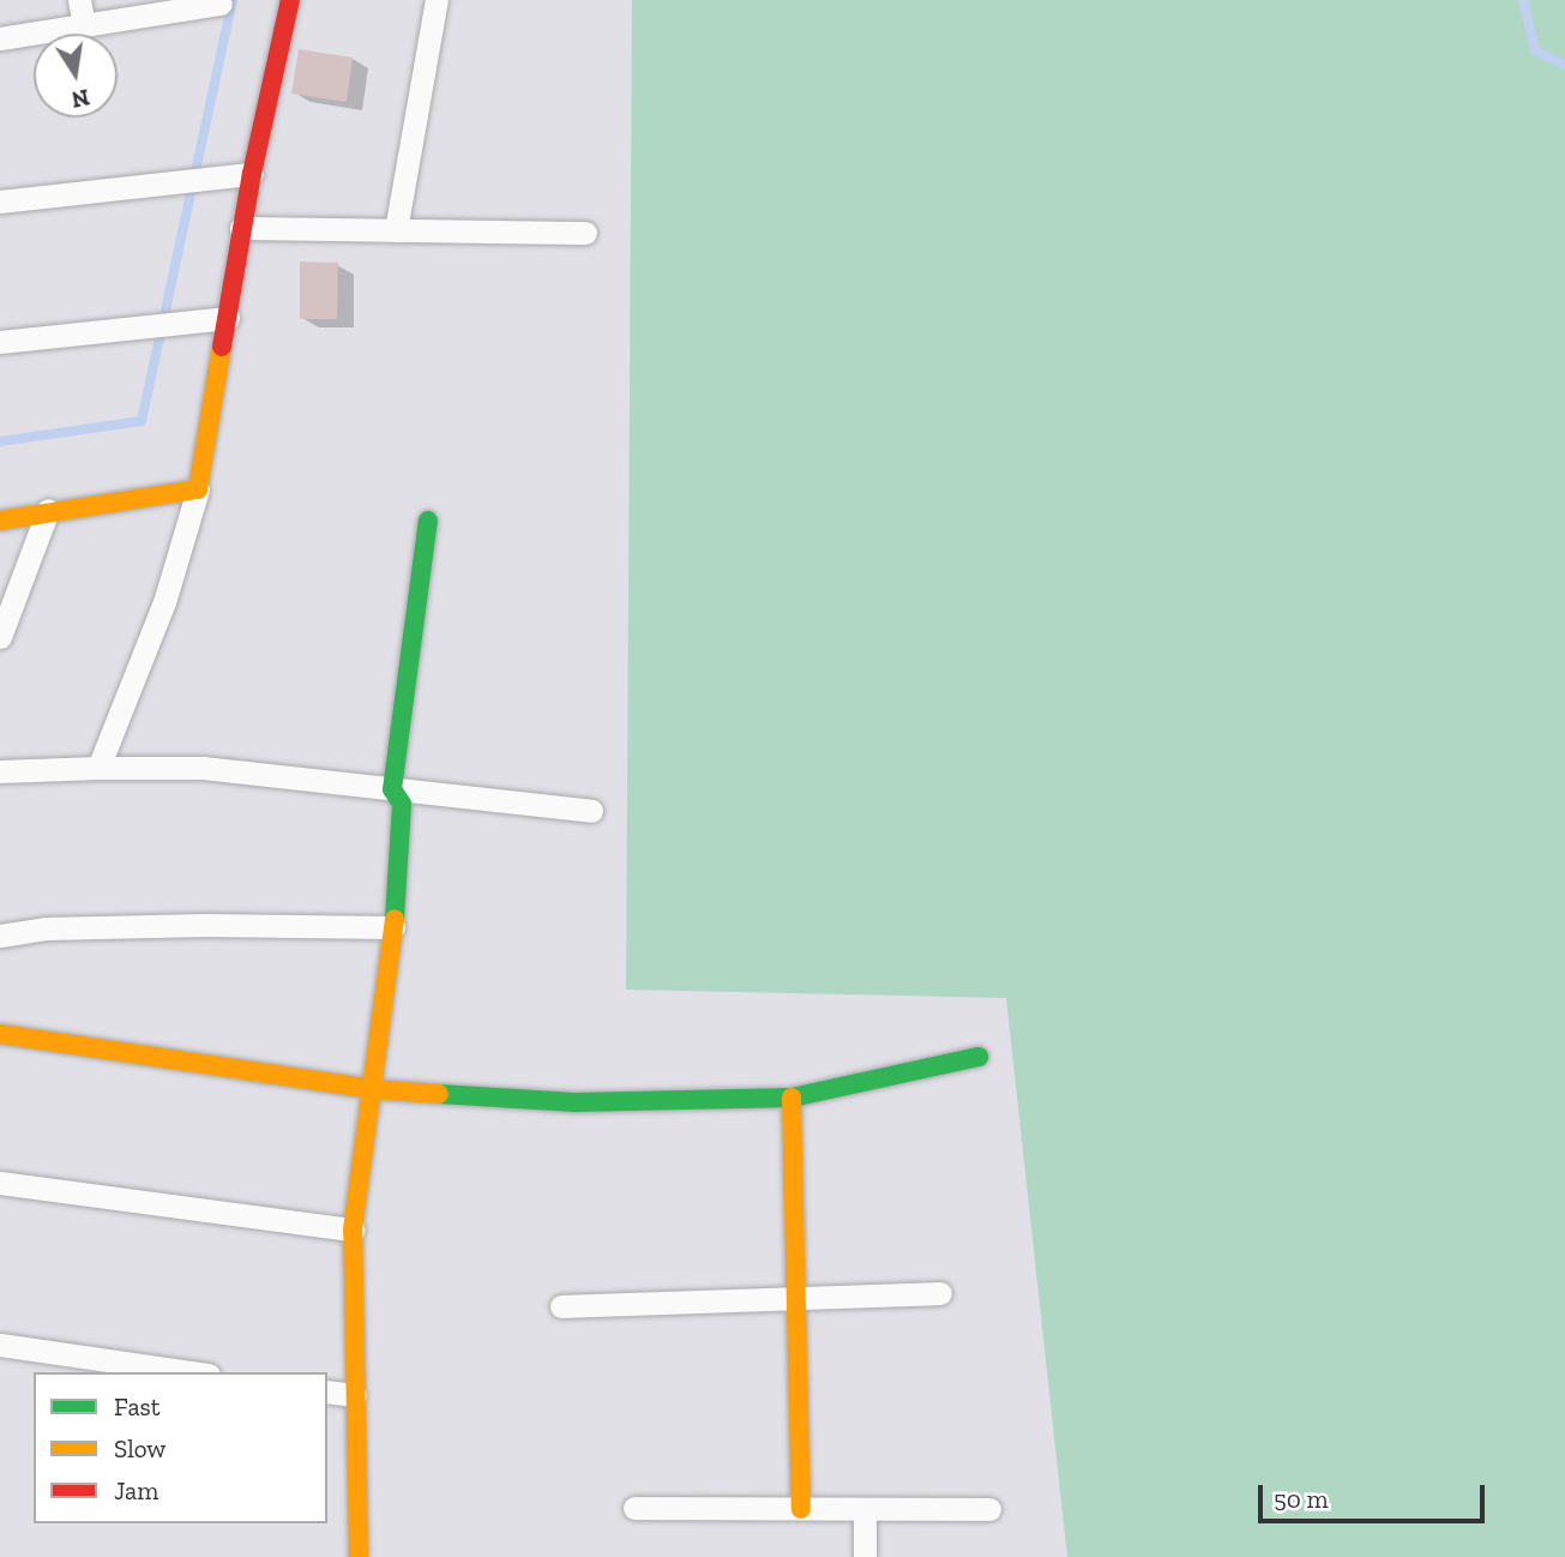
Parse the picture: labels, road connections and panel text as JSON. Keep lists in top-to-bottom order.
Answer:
{
  "legend": ["Fast", "Slow", "Jam"],
  "scale_bar": "50 m",
  "north": "bottom"
}
